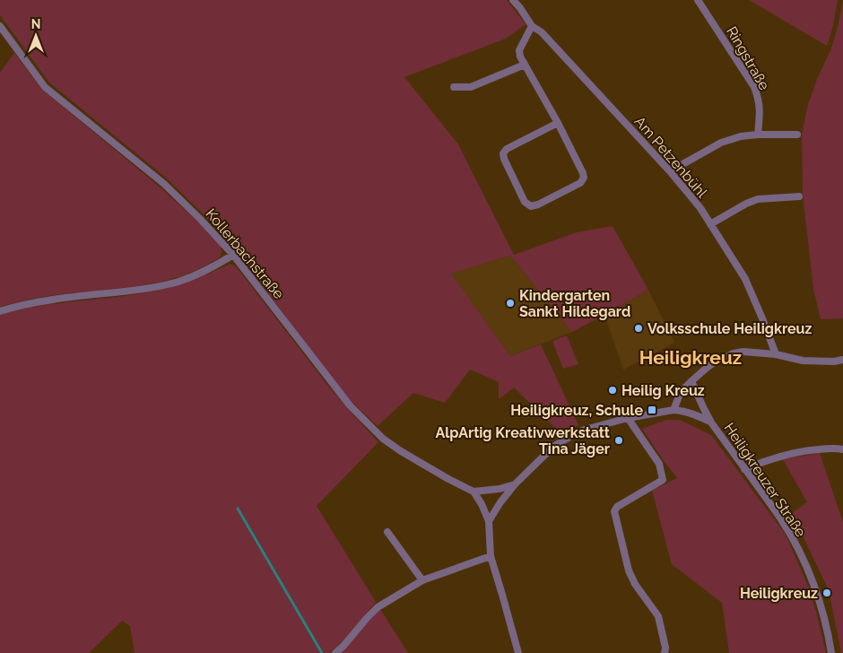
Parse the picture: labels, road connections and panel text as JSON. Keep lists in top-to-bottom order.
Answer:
{
  "streets": {
    "street": [
      "Ringstraße",
      "Am Petzenbühl",
      "Kollerbachstraße",
      "Heiligkreuzer Straße"
    ]
  },
  "districts": ["Heiligkreuz"],
  "places": {
    "other": [
      "Kindergarten Sankt Hildegard",
      "Volksschule Heiligkreuz",
      "Heilig Kreuz",
      "AlpArtig Kreativwerkstatt Tina Jäger",
      "Heiligkreuz"
    ],
    "transit": ["Heiligkreuz, Schule"]
  },
  "north": "top"
}
